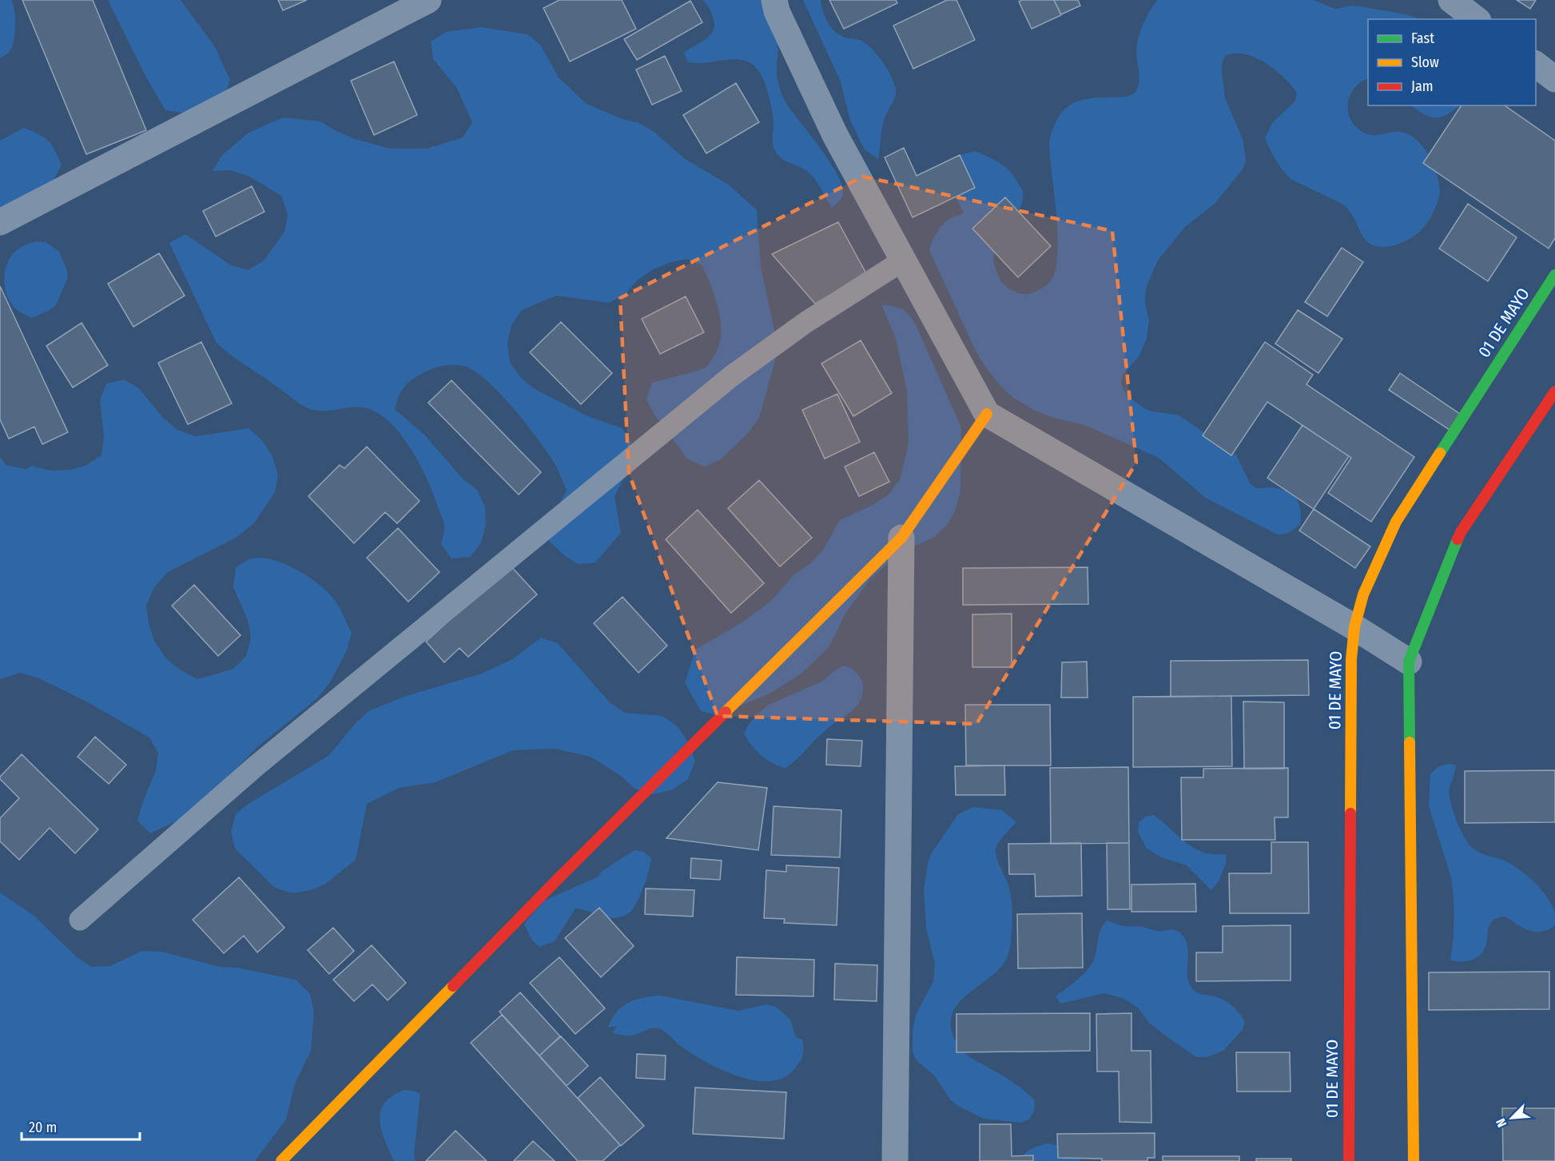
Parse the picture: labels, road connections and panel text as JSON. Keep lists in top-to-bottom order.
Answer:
{
  "streets": {
    "street": ["01 DE MAYO"]
  },
  "legend": ["Fast", "Slow", "Jam"],
  "scale_bar": "20 m",
  "north": "bottom left"
}
